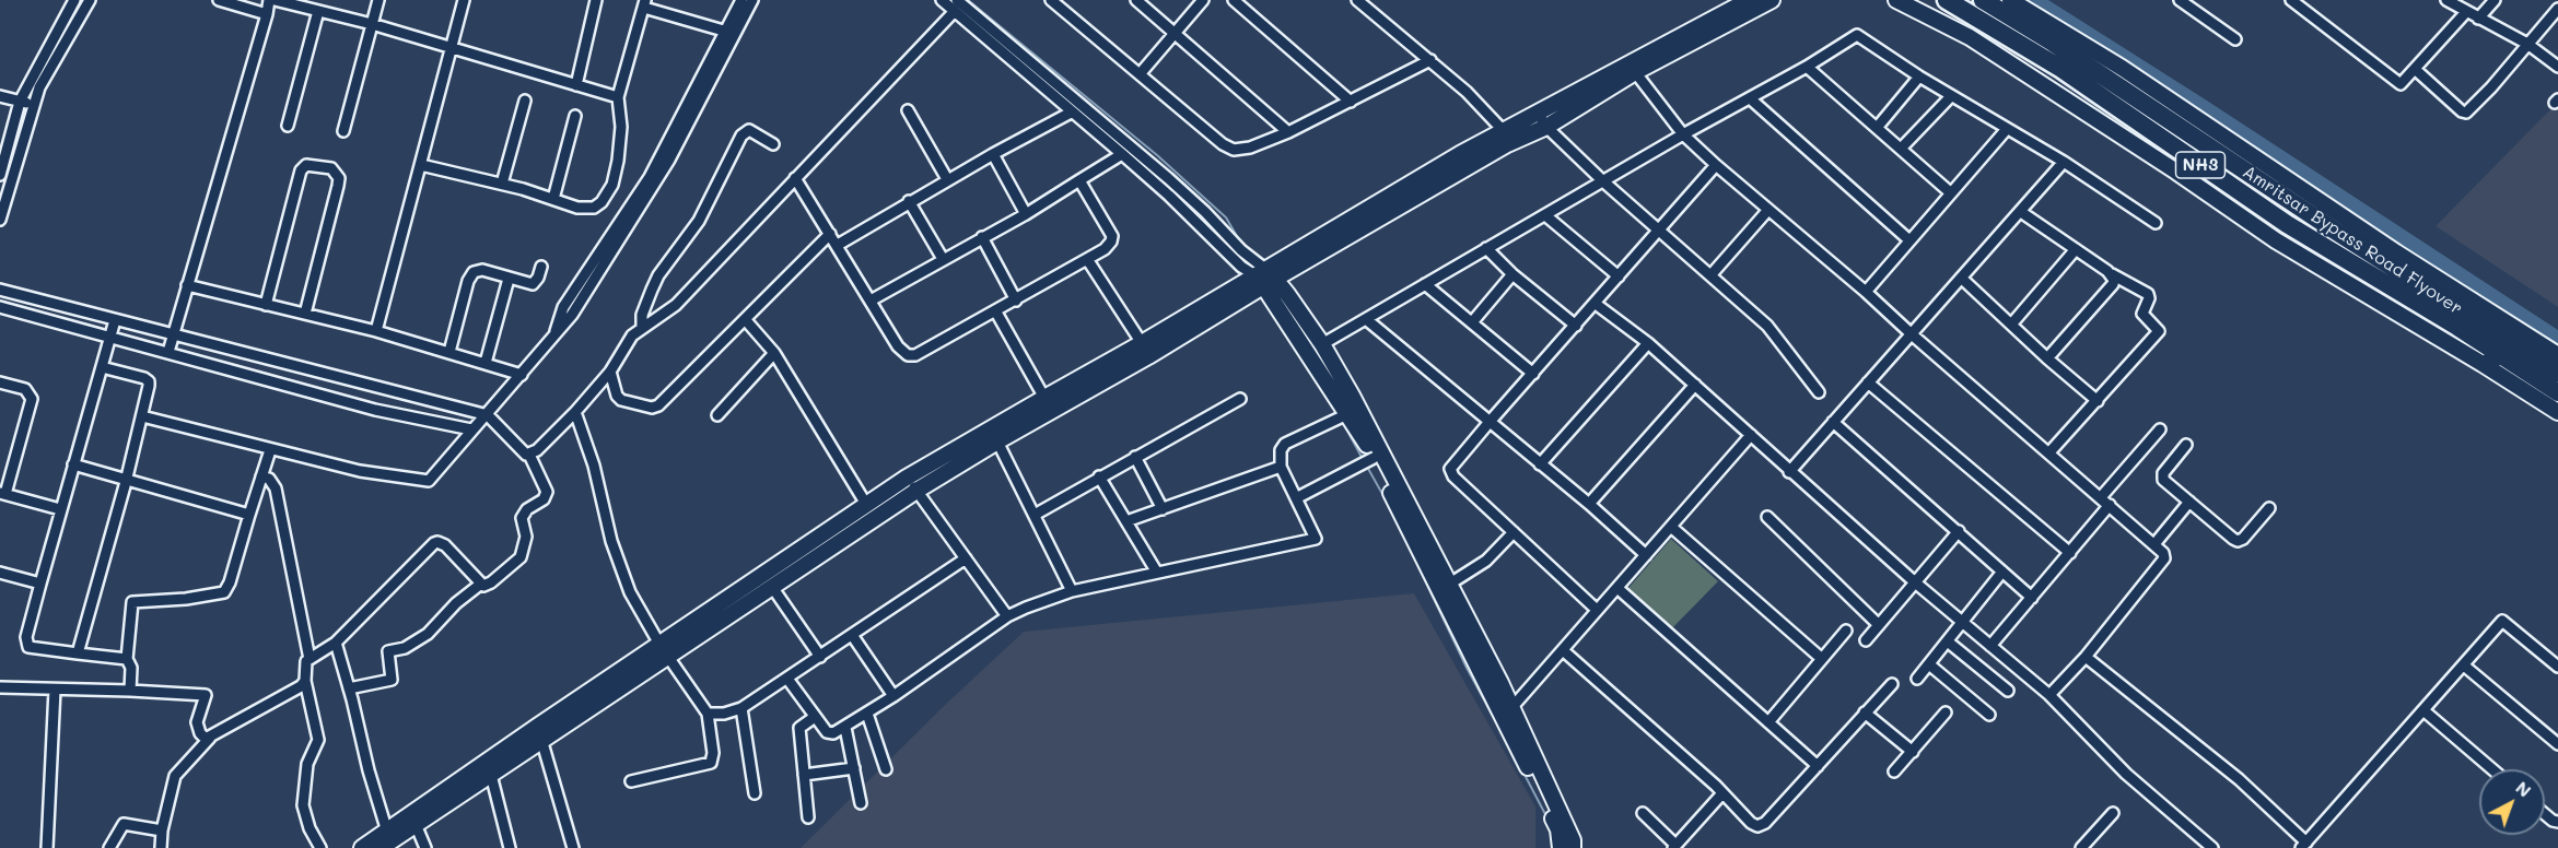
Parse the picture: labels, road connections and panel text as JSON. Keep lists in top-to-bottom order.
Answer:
{
  "streets": {
    "highway": ["NH3", "Amritsar Bypass Road Flyover"]
  },
  "crossings": [
    ["NH3", "Amritsar Bypass Road Flyover"]
  ],
  "north": "top right"
}
